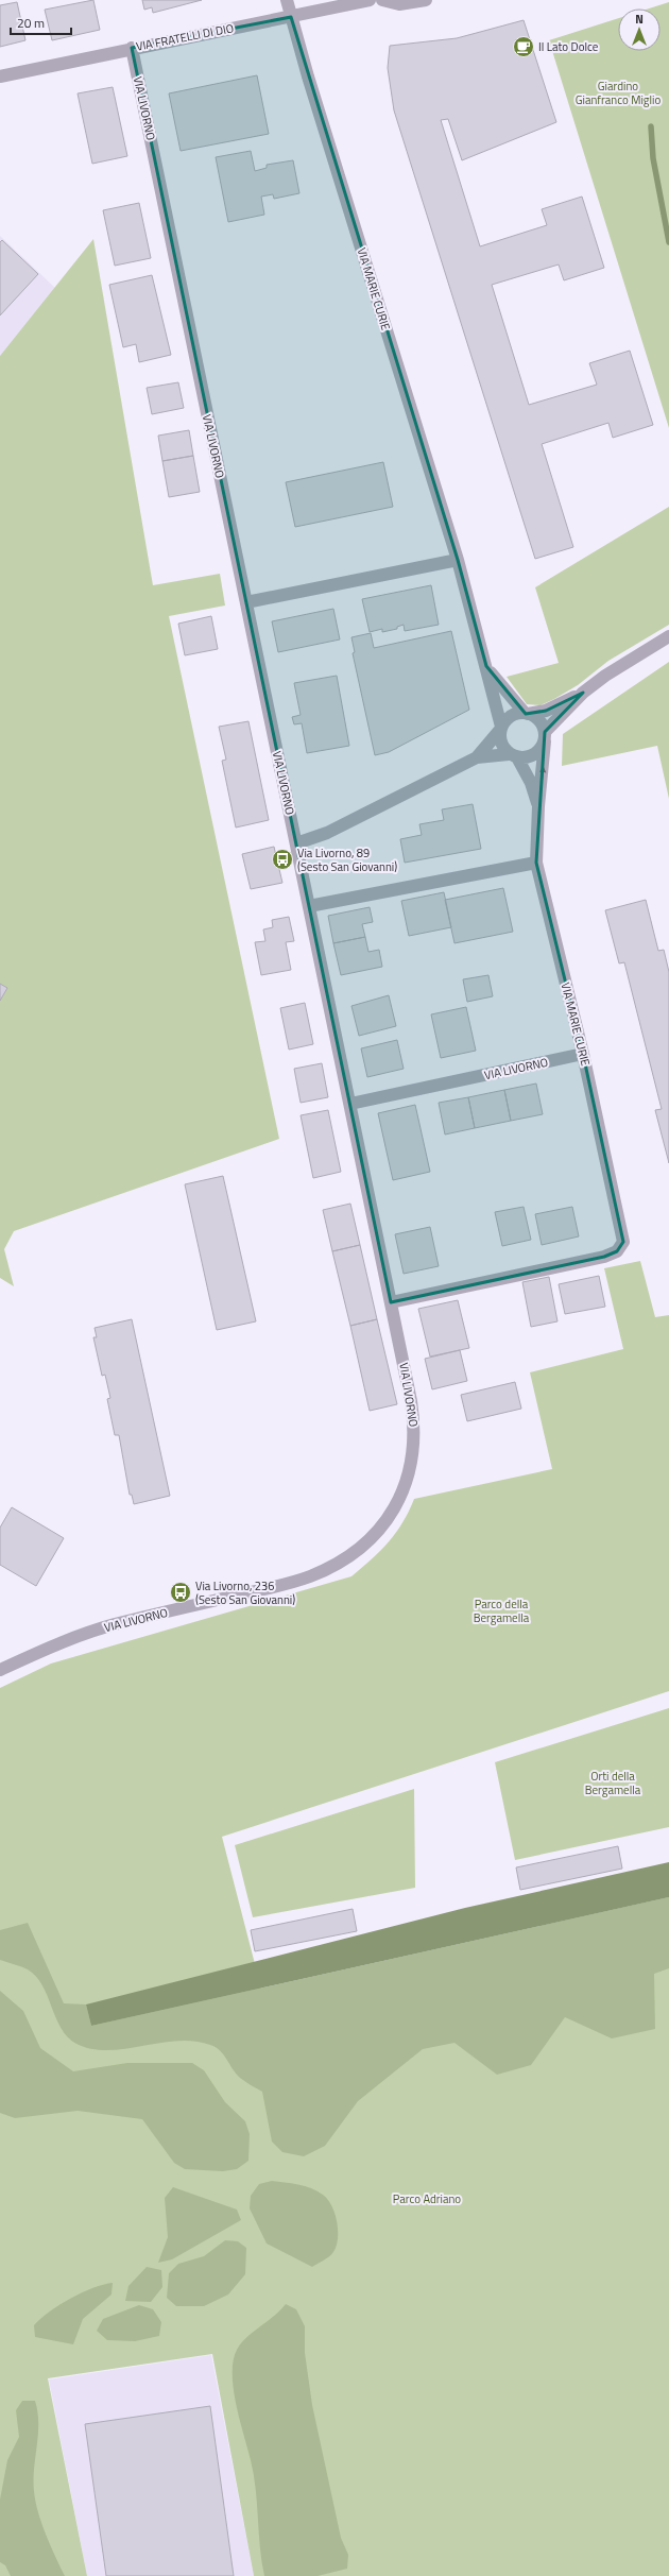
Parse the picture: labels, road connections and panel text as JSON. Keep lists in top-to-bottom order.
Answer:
{
  "streets": {
    "street": ["VIA FRATELLI DI DIO", "VIA LIVORNO", "VIA MARIE CURIE"]
  },
  "crossings": [
    ["VIA FRATELLI DI DIO", "VIA LIVORNO"],
    ["VIA FRATELLI DI DIO", "VIA MARIE CURIE"],
    ["VIA LIVORNO", "VIA MARIE CURIE"]
  ],
  "parks": [
    "Giardino Gianfranco Miglio",
    "Parco della Bergamella",
    "Orti della Bergamella",
    "Parco Adriano"
  ],
  "places": {
    "cafe": ["Il Lato Dolce"],
    "bus stop": ["Via Livorno, 89 (Sesto San Giovanni)", "Via Livorno, 236 (Sesto San Giovanni)"]
  },
  "scale_bar": "20 m",
  "north": "top"
}
